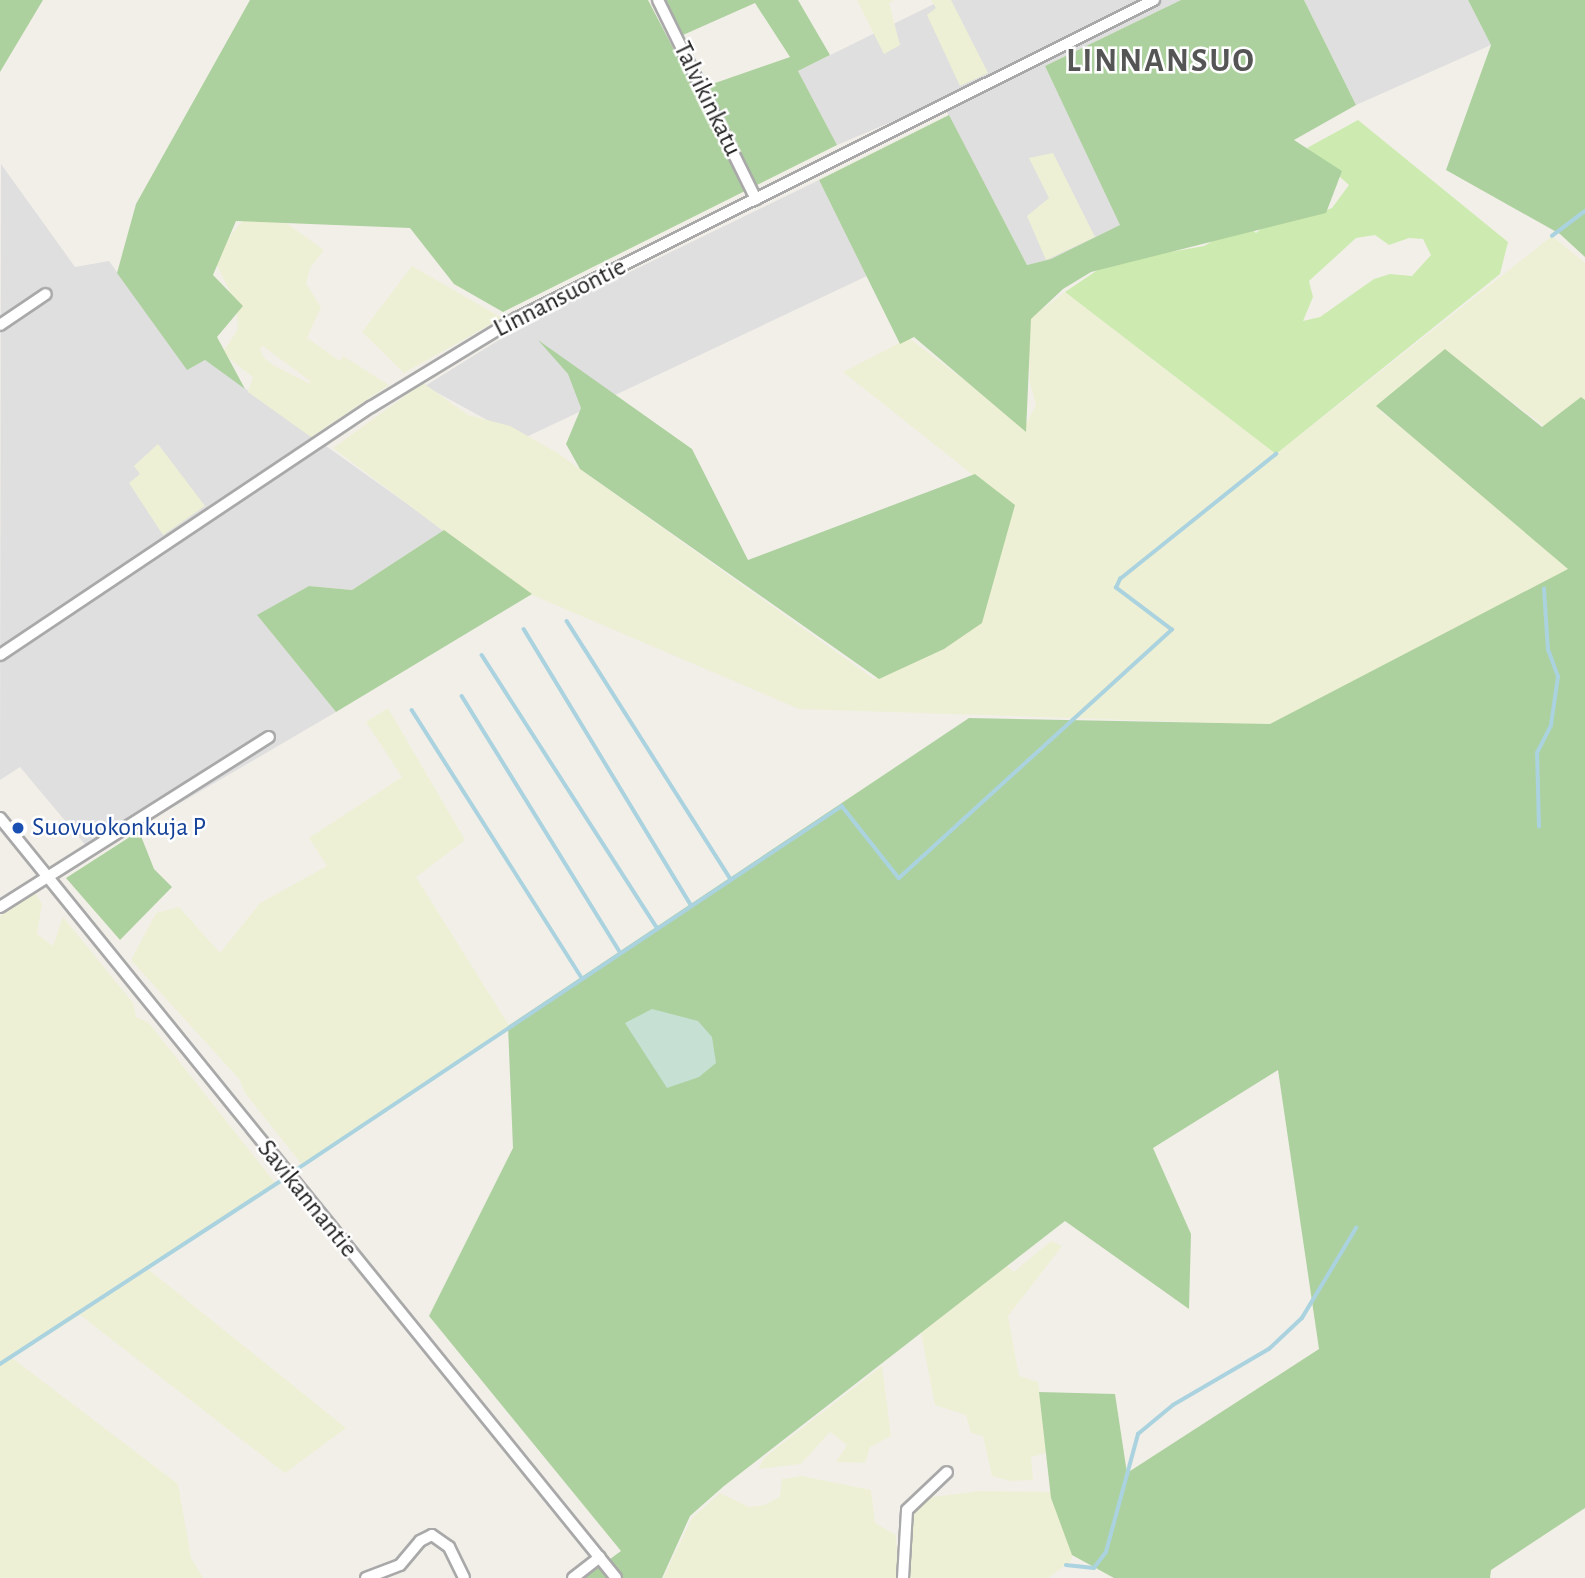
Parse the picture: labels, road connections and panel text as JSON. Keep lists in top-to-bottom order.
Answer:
{
  "streets": {
    "street": ["Talvikinkatu", "Linnansuontie", "Savikannantie"]
  },
  "crossings": [
    ["Talvikinkatu", "Linnansuontie"]
  ],
  "districts": ["LINNANSUO"],
  "places": ["Suovuokonkuja P"]
}
